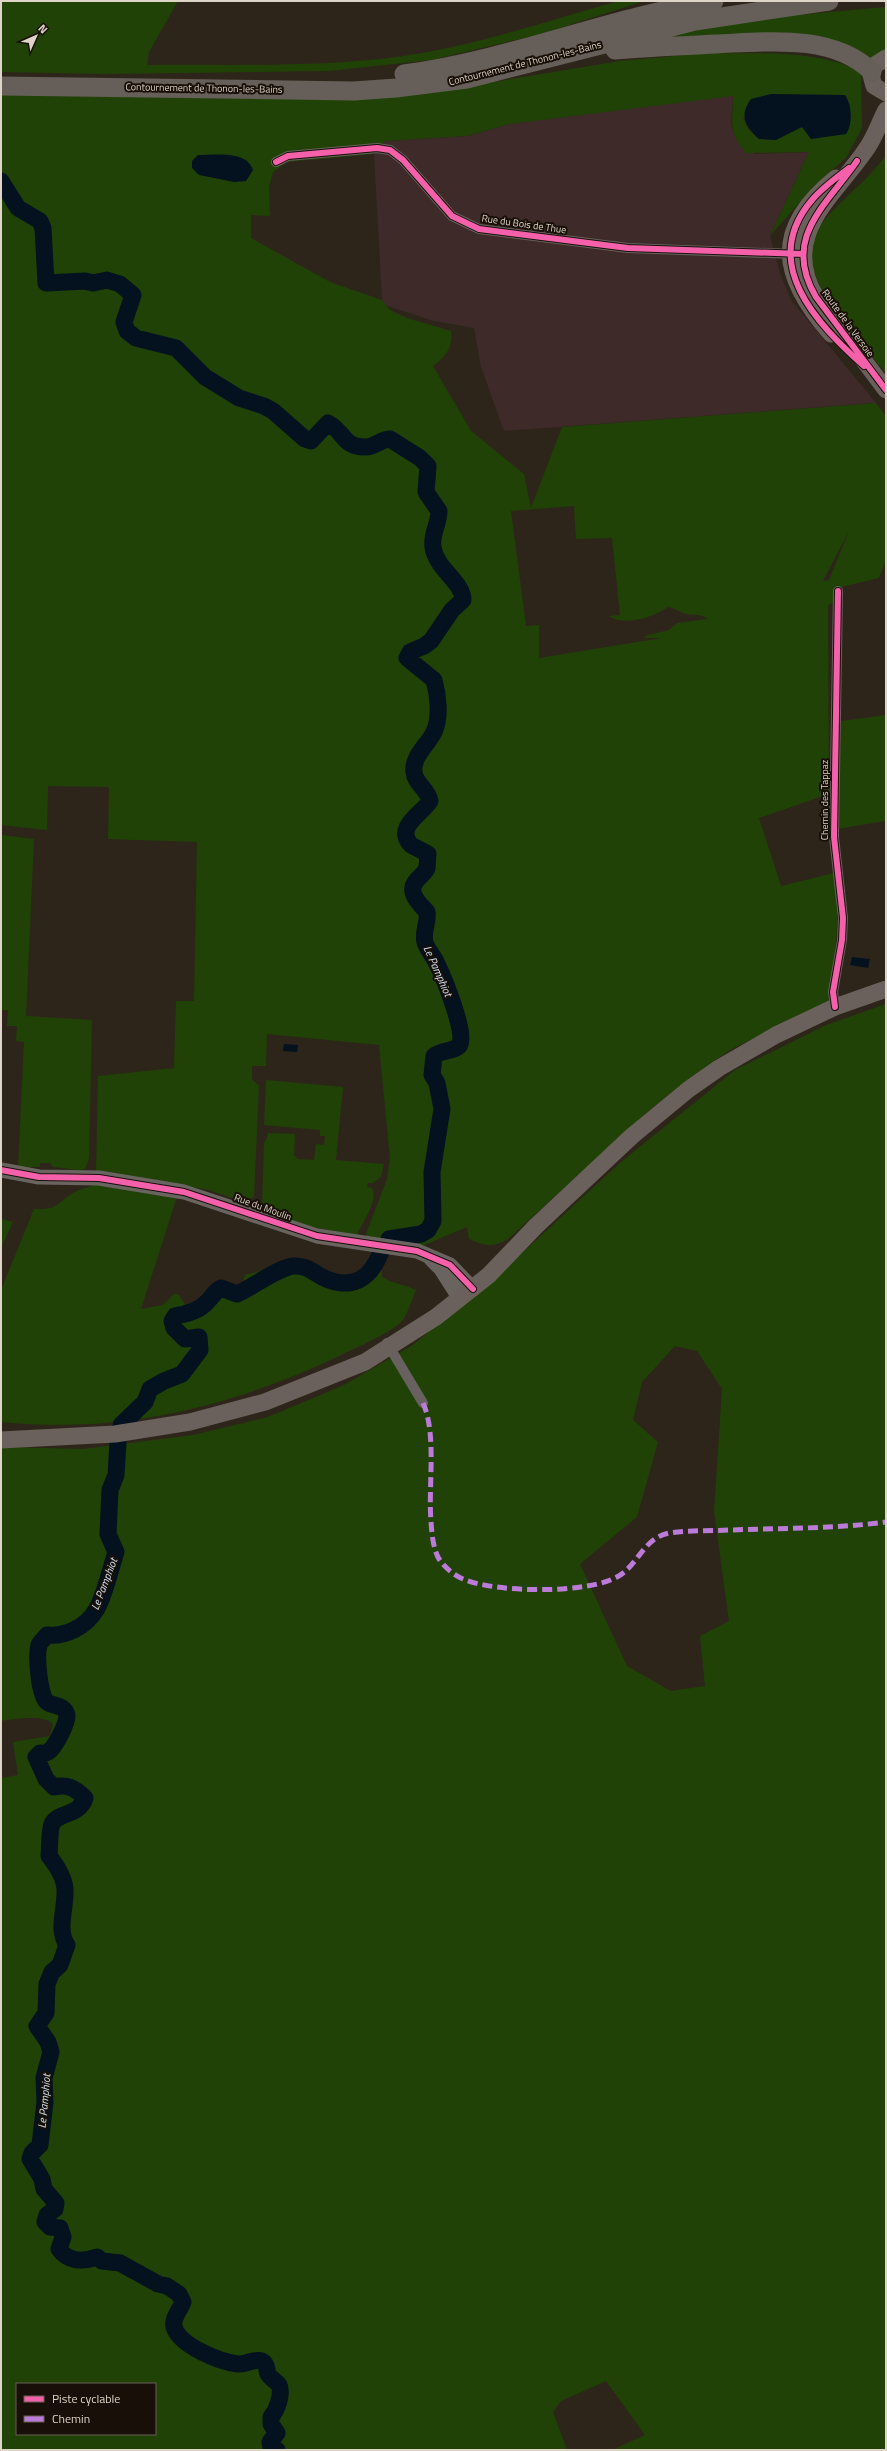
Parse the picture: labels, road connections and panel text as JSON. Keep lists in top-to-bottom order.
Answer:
{
  "streets": {
    "highway": ["Contournement de Thonon-les-Bains"],
    "main road": ["Route de la Versoie"],
    "street": ["Rue du Bois de Thue", "Chemin des Tappaz", "Rue du Moulin"]
  },
  "crossings": [
    ["Rue du Bois de Thue", "Route de la Versoie"]
  ],
  "water": ["Le Pamphiot"],
  "legend": ["Piste cyclable", "Chemin"],
  "north": "top right"
}
